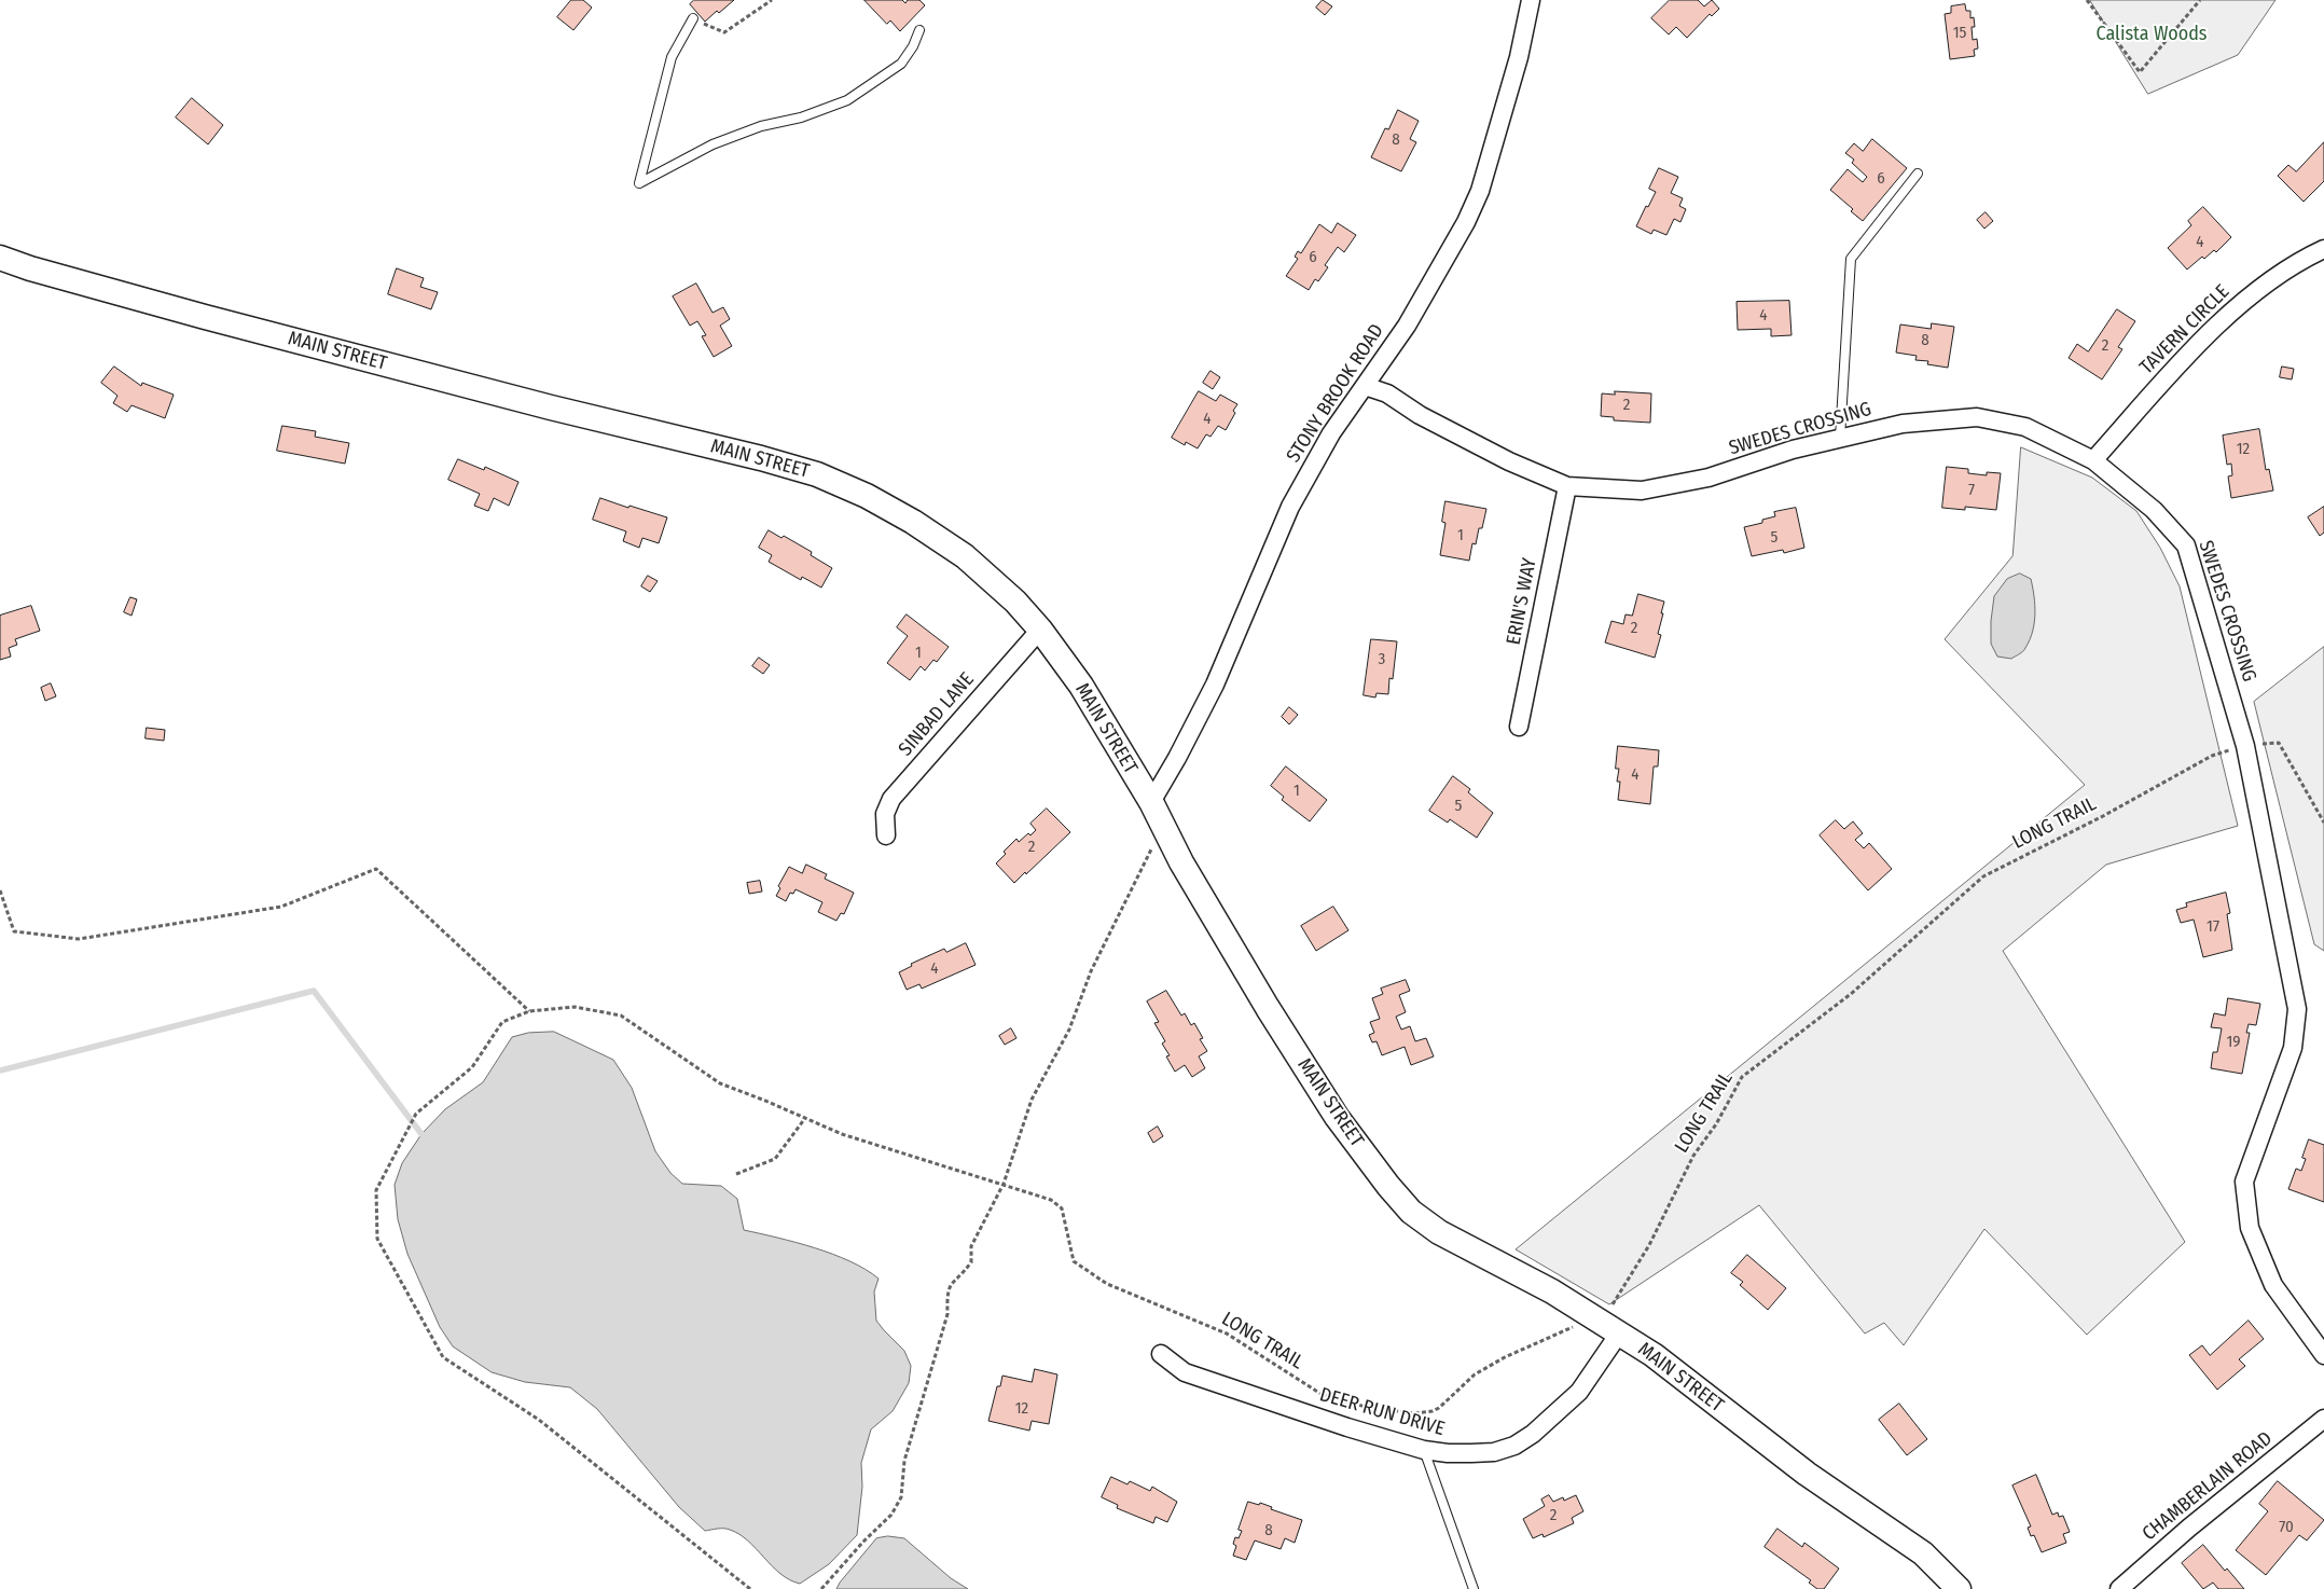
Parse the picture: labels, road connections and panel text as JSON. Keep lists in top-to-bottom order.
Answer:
{
  "streets": {
    "main road": ["MAIN STREET"],
    "street": [
      "TAVERN CIRCLE",
      "STONY BROOK ROAD",
      "SWEDES CROSSING",
      "ERIN'S WAY",
      "SINBAD LANE",
      "DEER RUN DRIVE",
      "CHAMBERLAIN ROAD"
    ],
    "path": ["LONG TRAIL"]
  },
  "crossings": [
    ["TAVERN CIRCLE", "SWEDES CROSSING"],
    ["MAIN STREET", "STONY BROOK ROAD"],
    ["MAIN STREET", "SINBAD LANE"],
    ["MAIN STREET", "LONG TRAIL"],
    ["MAIN STREET", "DEER RUN DRIVE"],
    ["STONY BROOK ROAD", "SWEDES CROSSING"],
    ["SWEDES CROSSING", "ERIN'S WAY"],
    ["SWEDES CROSSING", "LONG TRAIL"]
  ],
  "parks": ["Calista Woods"],
  "house_numbers": [
    "15",
    "8",
    "6",
    "4",
    "6",
    "4",
    "8",
    "2",
    "2",
    "4",
    "12",
    "7",
    "1",
    "5",
    "2",
    "1",
    "3",
    "4",
    "1",
    "5",
    "2",
    "17",
    "4",
    "19",
    "12",
    "2",
    "70",
    "8"
  ]
}
